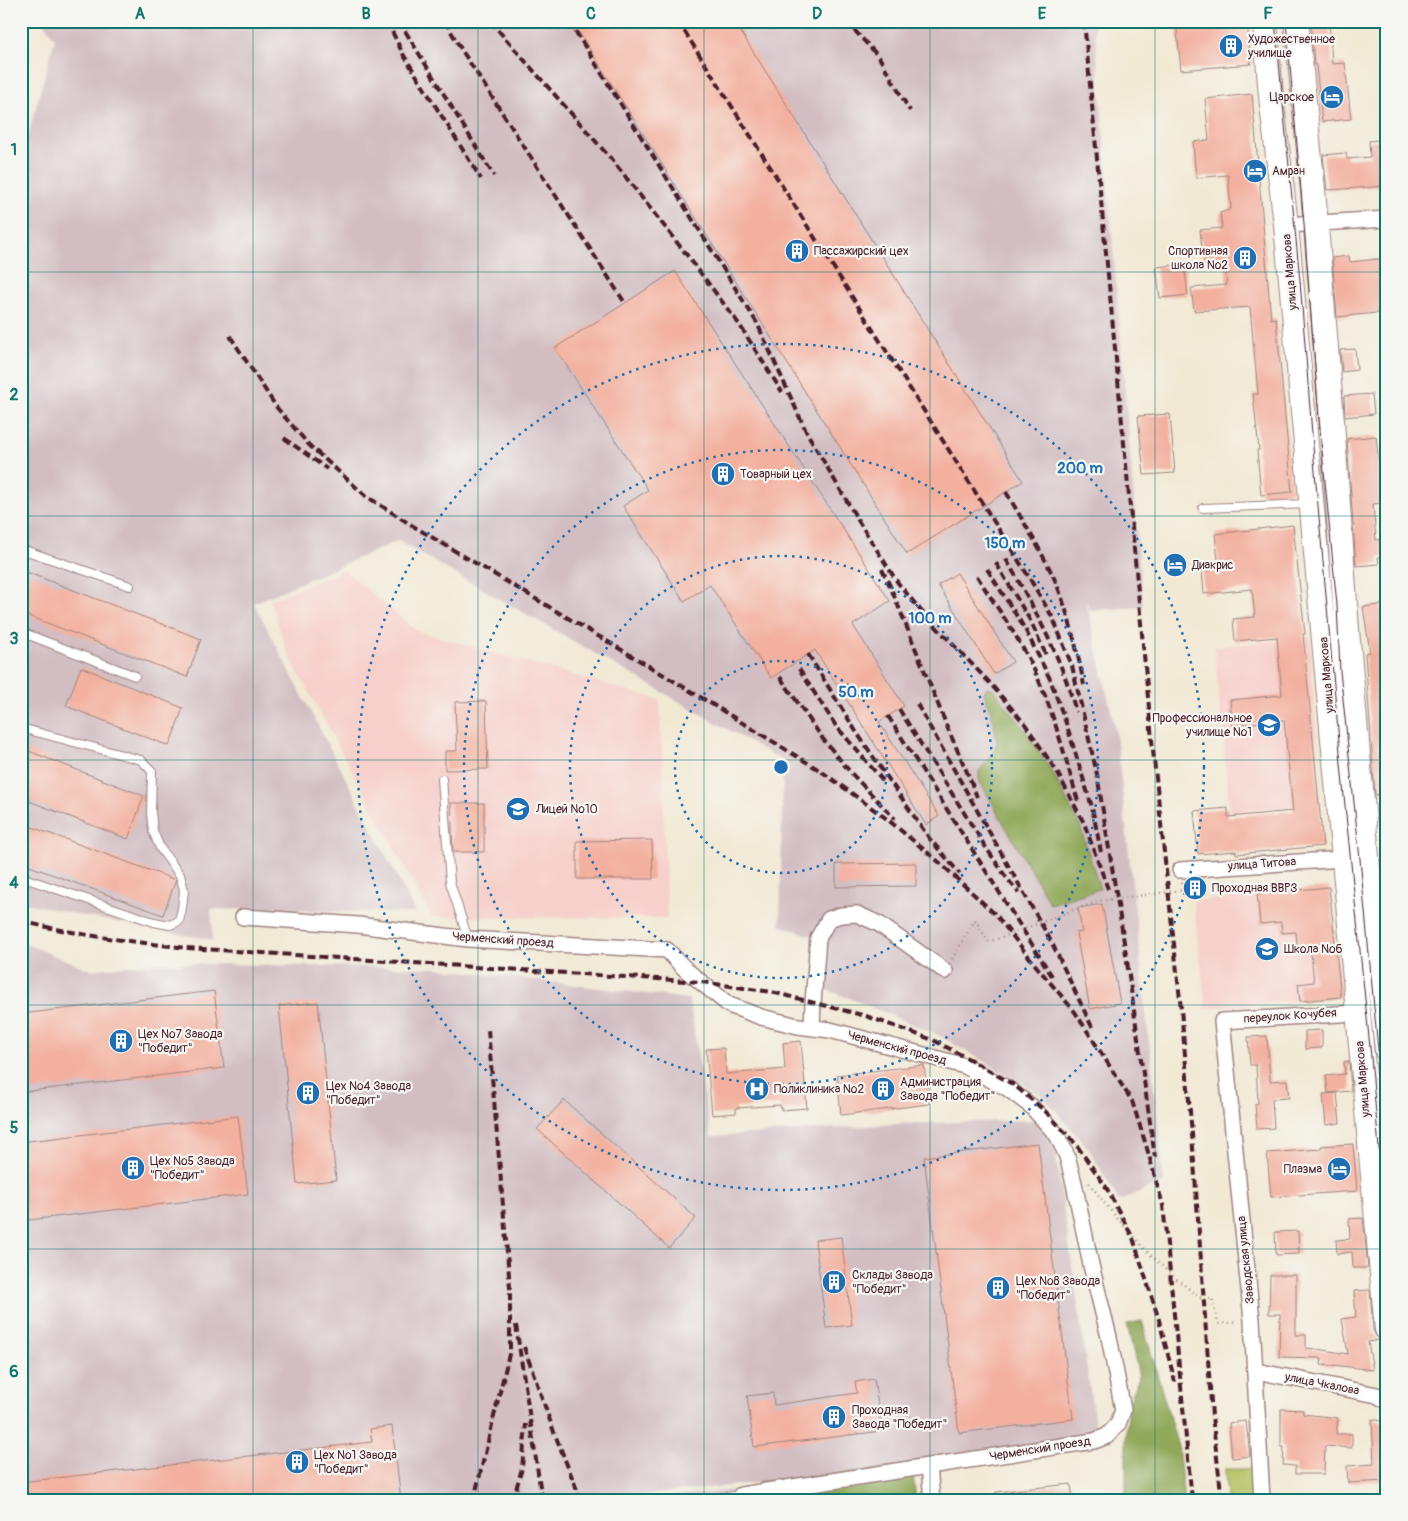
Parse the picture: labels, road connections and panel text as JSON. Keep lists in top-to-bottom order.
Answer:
{
  "streets": {
    "main road": ["улица Маркова"],
    "street": [
      "улица Титова",
      "Черменский проезд",
      "переулок Кочубея",
      "Заводская улица",
      "улица Чкалова"
    ]
  },
  "crossings": [
    ["улица Маркова", "улица Титова"],
    ["улица Маркова", "переулок Кочубея"],
    ["переулок Кочубея", "Заводская улица"],
    ["Заводская улица", "улица Чкалова"]
  ],
  "places": {
    "building": [
      "Художественное училище",
      "Пассажирский цех",
      "Спортивная школа №2",
      "Товарный цех",
      "Проходная ВВРЗ",
      "Цех №7 Завода \"Победит\"",
      "Администрация Завода \"Победит\"",
      "Цех №4 Завода \"Победит\"",
      "Цех №5 Завода \"Победит\"",
      "Склады Завода \"Победит\"",
      "Цех №8 Завода \"Победит\"",
      "Проходная Завода \"Победит\"",
      "Цех №1 Завода \"Победит\""
    ],
    "hotel": [
      "Царское",
      "Амран",
      "Диакрис",
      "Плазма"
    ],
    "school or university": ["Профессиональное училище №1", "Лицей №10", "Школа №6"],
    "hospital": ["Поликлиника №2"]
  },
  "grid": {
    "columns": [
      "A",
      "B",
      "C",
      "D",
      "E",
      "F"
    ],
    "rows": [
      "1",
      "2",
      "3",
      "4",
      "5",
      "6"
    ]
  },
  "rings": [
    "200 m",
    "150 m",
    "100 m",
    "50 m"
  ]
}
